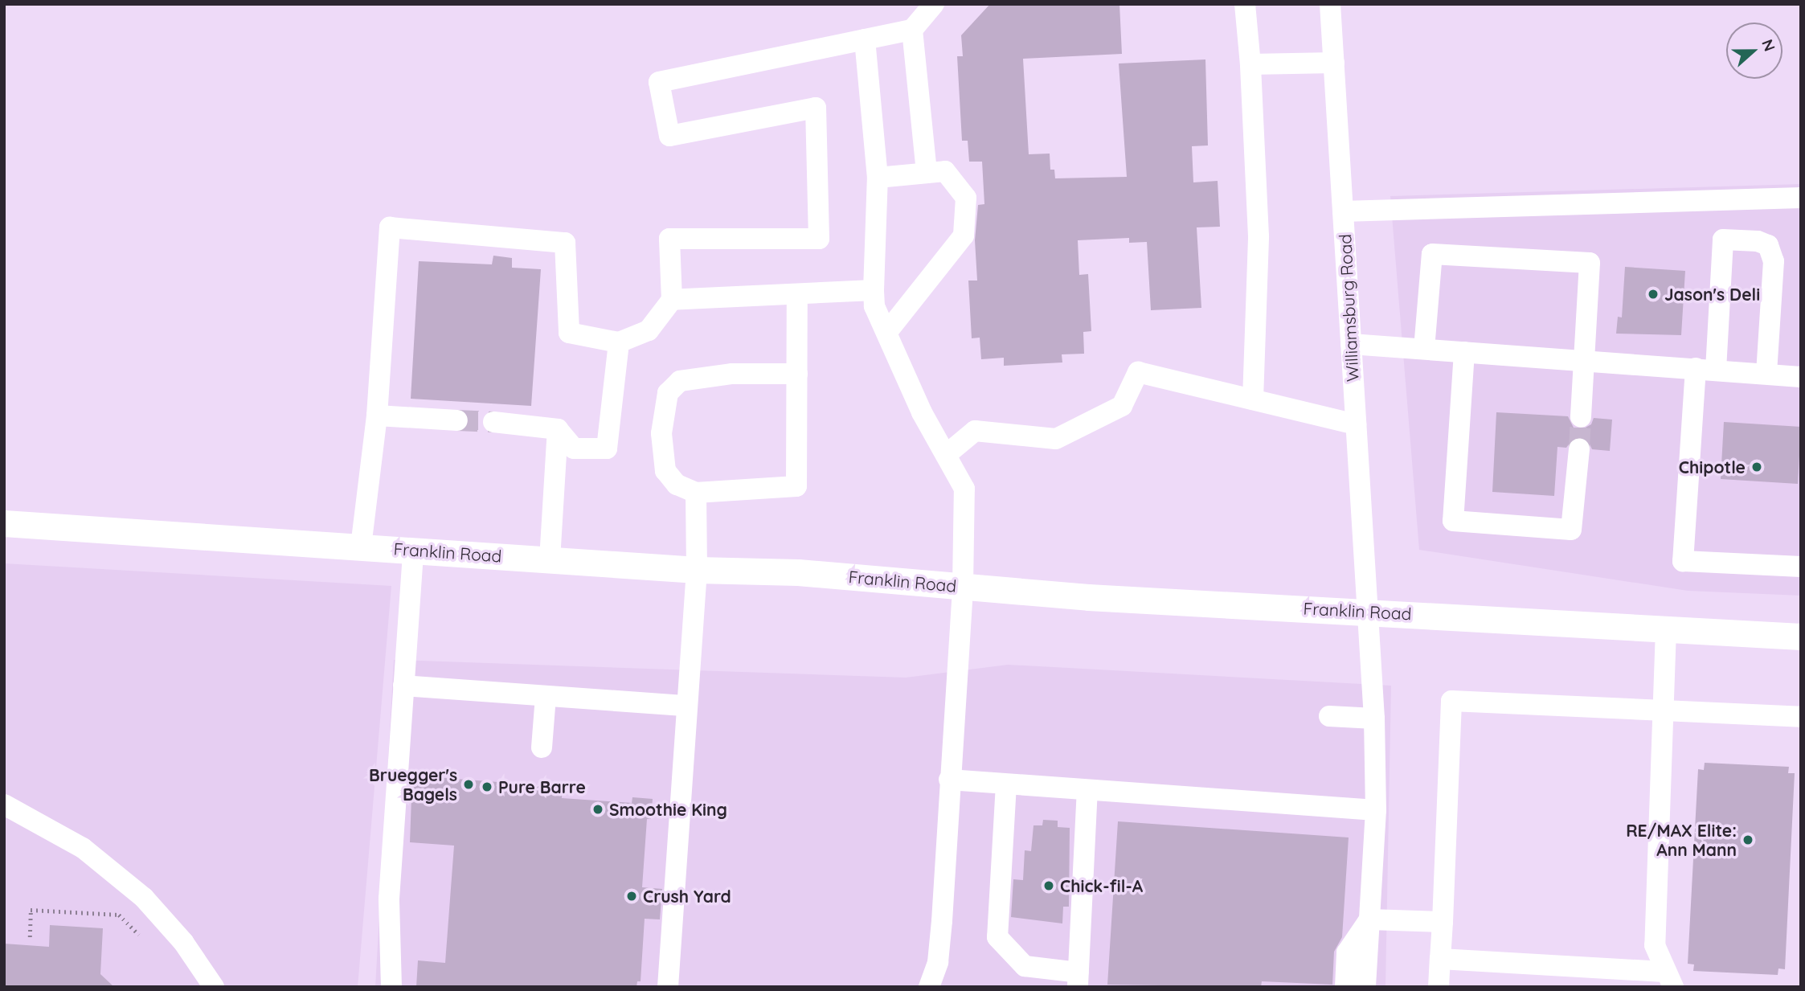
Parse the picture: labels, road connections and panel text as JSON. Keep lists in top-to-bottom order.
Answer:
{
  "streets": {
    "main road": ["Franklin Road"],
    "street": ["Williamsburg Road"]
  },
  "crossings": [
    ["Williamsburg Road", "Franklin Road"]
  ],
  "places": [
    "Jason's Deli",
    "Chipotle",
    "Bruegger's Bagels",
    "Pure Barre",
    "Smoothie King",
    "RE/MAX Elite: Ann Mann",
    "Chick-fil-A",
    "Crush Yard"
  ],
  "north": "right"
}
